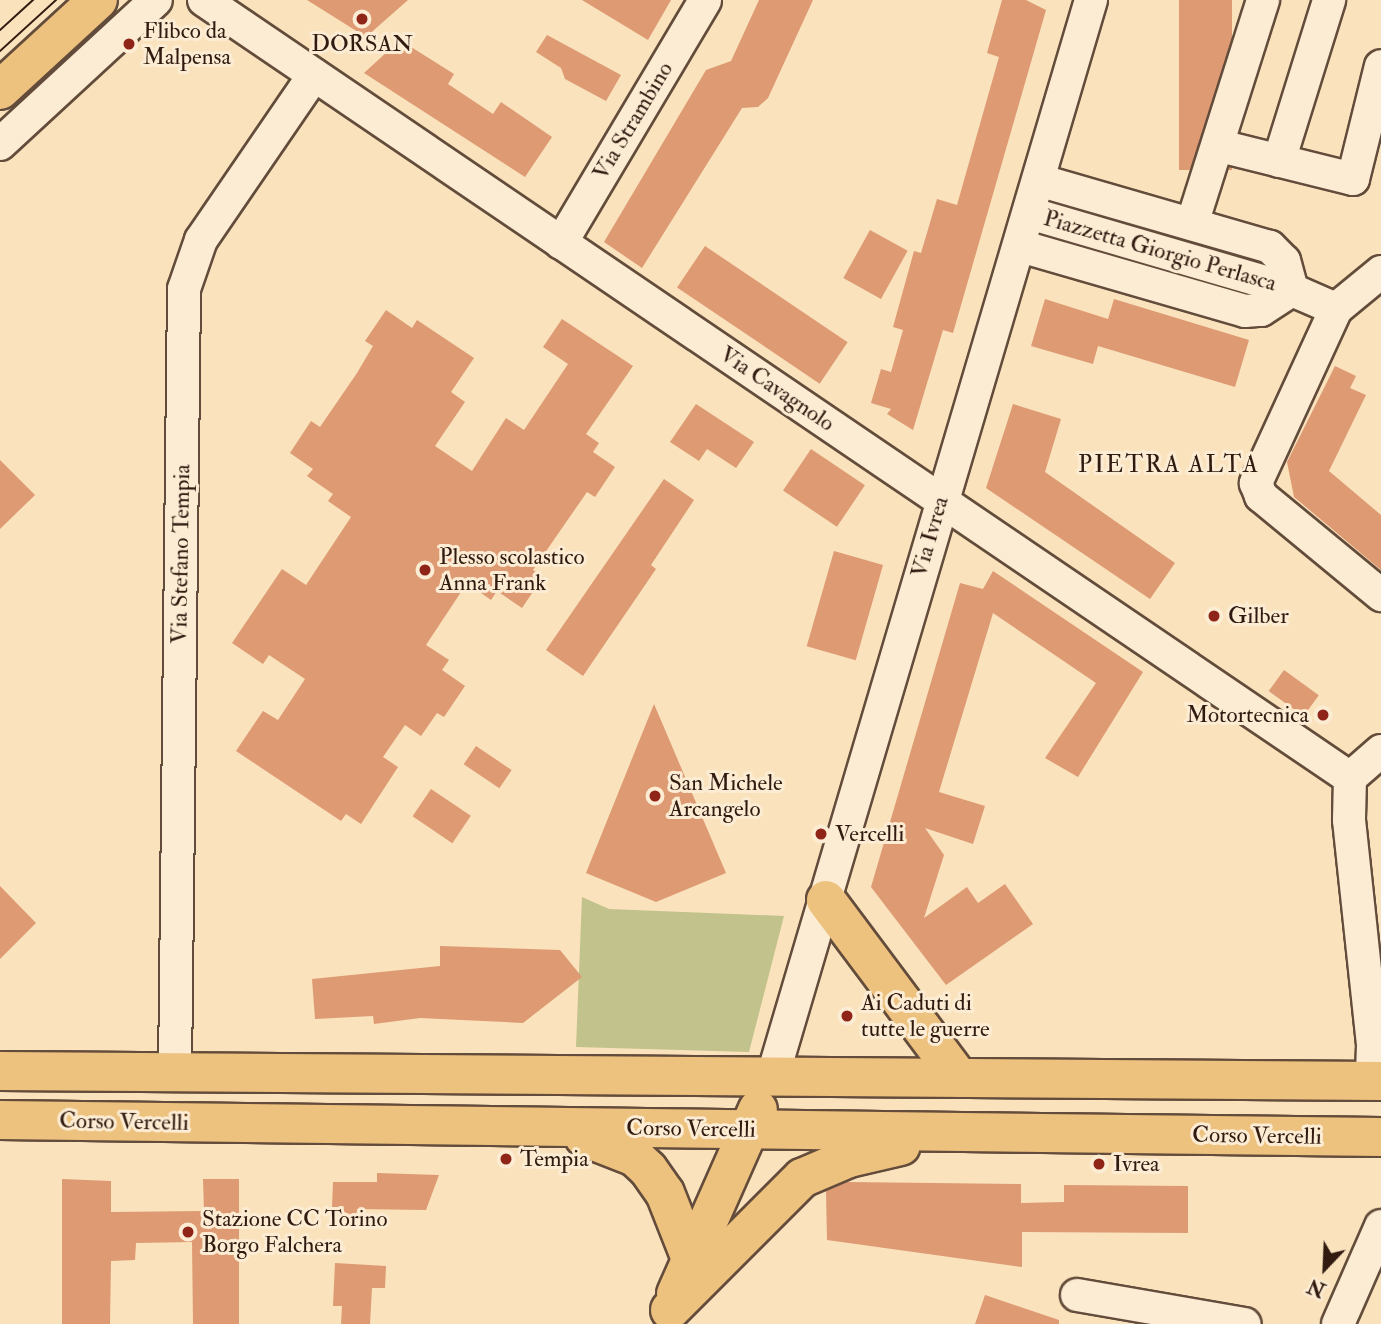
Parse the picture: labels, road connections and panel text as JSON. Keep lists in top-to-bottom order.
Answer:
{
  "streets": {
    "main road": ["Corso Vercelli"],
    "street": [
      "Via Strambino",
      "Piazzetta Giorgio Perlasca",
      "Via Cavagnolo",
      "Via Ivrea",
      "Via Stefano Tempia"
    ]
  },
  "crossings": [
    ["Via Strambino", "Via Cavagnolo"],
    ["Piazzetta Giorgio Perlasca", "Via Ivrea"],
    ["Via Cavagnolo", "Via Ivrea"],
    ["Via Cavagnolo", "Via Stefano Tempia"]
  ],
  "districts": ["PIETRA ALTA"],
  "places": [
    "DORSAN",
    "Flibco da Malpensa",
    "Plesso scolastico Anna Frank",
    "Gilber",
    "Motortecnica",
    "San Michele Arcangelo",
    "Vercelli",
    "Ai Caduti di tutte le guerre",
    "Tempia",
    "Ivrea",
    "Stazione CC Torino Borgo Falchera"
  ],
  "north": "bottom left"
}
